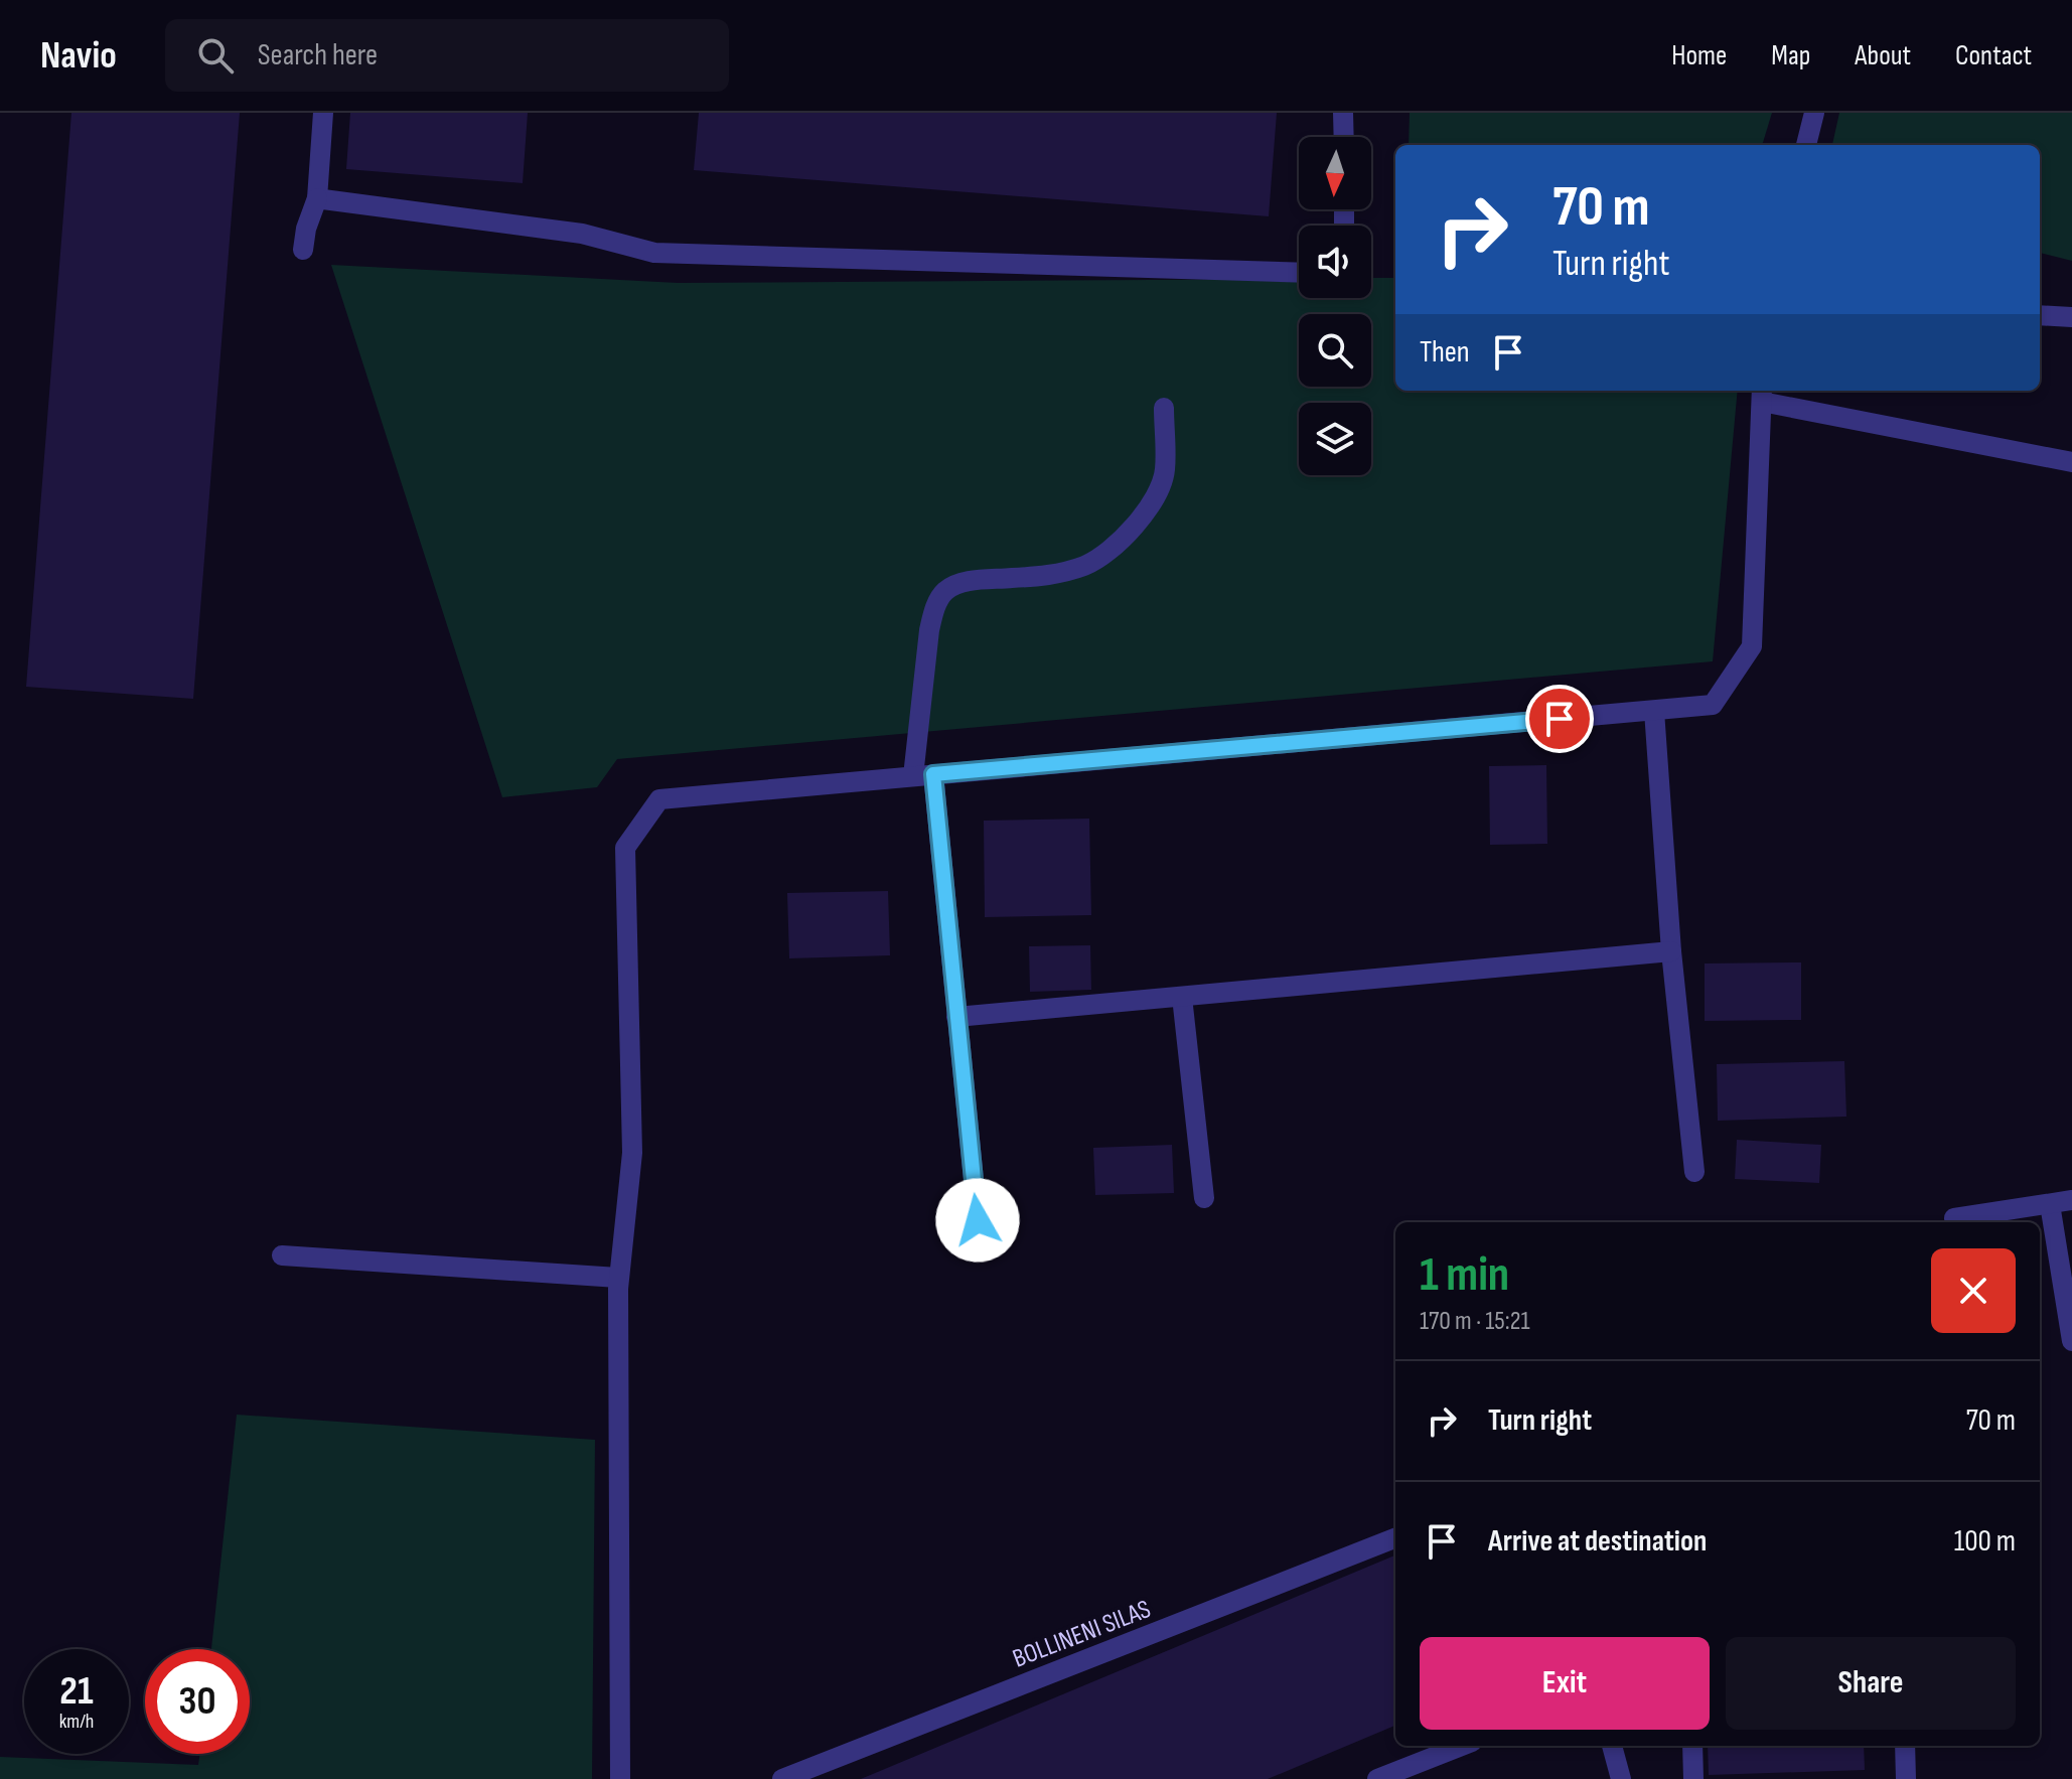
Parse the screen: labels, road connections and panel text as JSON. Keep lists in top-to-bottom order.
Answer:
{
  "streets": {
    "street": ["BOLLINENI SILAS"]
  },
  "north": "bottom",
  "page": {
    "header": "Navio",
    "search": "Search here",
    "nav": [
      "Home",
      "Map",
      "About",
      "Contact"
    ],
    "turn": ["70 m", "Turn right"],
    "then": "Then",
    "heading": ["1 min", "170 m · 15:21"],
    "list": [
      {
        "name": "Turn right",
        "value": "70 m"
      },
      {
        "name": "Arrive at destination",
        "value": "100 m"
      }
    ],
    "buttons": ["Exit", "Share"],
    "speed": "21 km/h",
    "limit": "30"
  }
}
